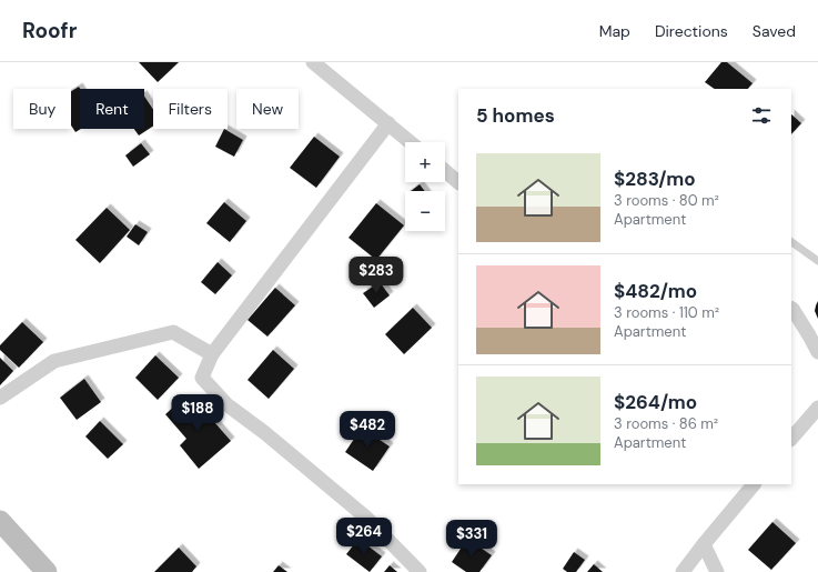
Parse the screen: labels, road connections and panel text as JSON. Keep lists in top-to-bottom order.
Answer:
{
  "page": {
    "header": "Roofr",
    "nav": ["Map", "Directions", "Saved"],
    "chip": [
      "Buy",
      "Rent",
      "Filters",
      "New"
    ],
    "heading": "5 homes",
    "map_buttons": ["+", "−"],
    "list": [
      {
        "name": "$283/mo",
        "note": "3 rooms · 80 m² · Apartment"
      },
      {
        "name": "$482/mo",
        "note": "3 rooms · 110 m² · Apartment"
      },
      {
        "name": "$264/mo",
        "note": "3 rooms · 86 m² · Apartment"
      }
    ],
    "price": [
      "$283",
      "$188",
      "$482",
      "$264",
      "$331"
    ]
  }
}
